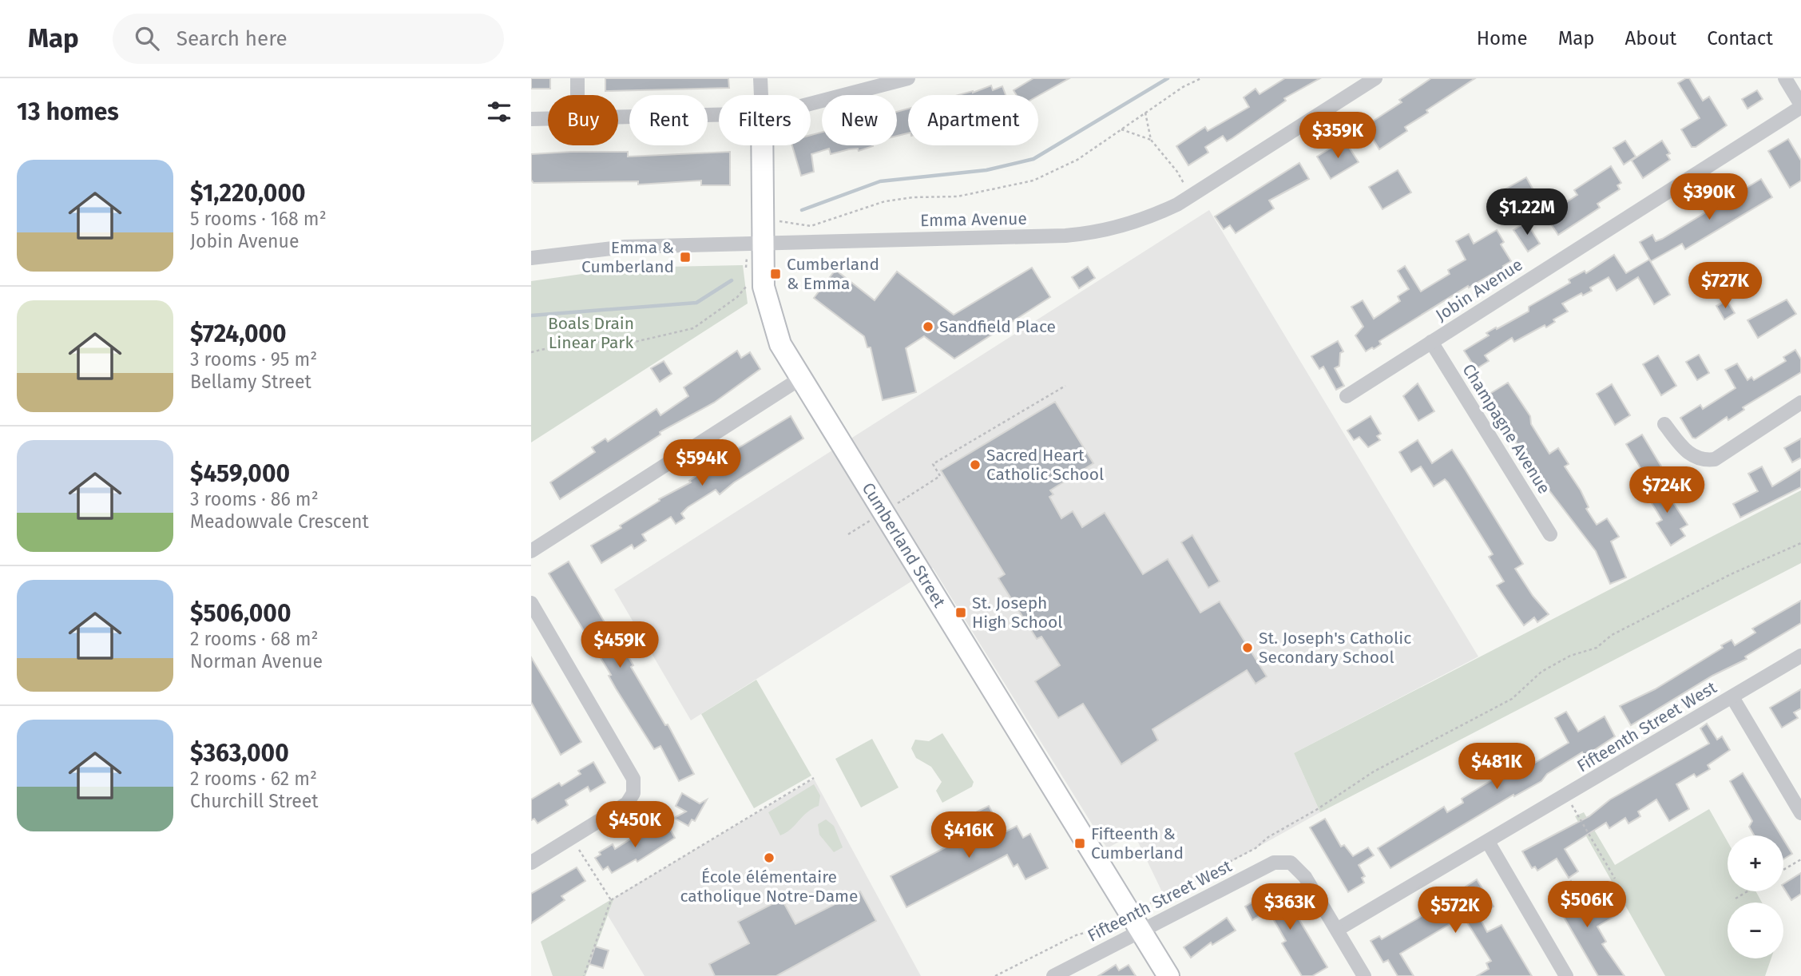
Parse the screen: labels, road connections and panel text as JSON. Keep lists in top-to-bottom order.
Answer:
{
  "streets": {
    "street": [
      "Emma Avenue",
      "Jobin Avenue",
      "Champagne Avenue",
      "Cumberland Street",
      "Fifteenth Street West"
    ]
  },
  "crossings": [
    ["Emma Avenue", "Cumberland Street"],
    ["Jobin Avenue", "Champagne Avenue"],
    ["Cumberland Street", "Fifteenth Street West"]
  ],
  "parks": ["Boals Drain Linear Park"],
  "places": {
    "transit": [
      "Emma & Cumberland",
      "Cumberland & Emma",
      "St. Joseph High School",
      "Fifteenth & Cumberland"
    ],
    "other": [
      "Sandfield Place",
      "Sacred Heart Catholic School",
      "St. Joseph's Catholic Secondary School",
      "École élémentaire catholique Notre-Dame"
    ]
  },
  "page": {
    "header": "Map",
    "search": "Search here",
    "nav": [
      "Home",
      "Map",
      "About",
      "Contact"
    ],
    "heading": "13 homes",
    "chip": [
      "Buy",
      "Rent",
      "Filters",
      "New",
      "Apartment"
    ],
    "price": [
      "$359K",
      "$390K",
      "$1.22M",
      "$727K",
      "$594K",
      "$724K",
      "$459K",
      "$481K",
      "$450K",
      "$416K",
      "$506K",
      "$363K",
      "$572K"
    ],
    "list": [
      {
        "name": "$1,220,000",
        "note": "5 rooms · 168 m² · Jobin Avenue"
      },
      {
        "name": "$724,000",
        "note": "3 rooms · 95 m² · Bellamy Street"
      },
      {
        "name": "$459,000",
        "note": "3 rooms · 86 m² · Meadowvale Crescent"
      },
      {
        "name": "$506,000",
        "note": "2 rooms · 68 m² · Norman Avenue"
      },
      {
        "name": "$363,000",
        "note": "2 rooms · 62 m² · Churchill Street"
      }
    ],
    "map_buttons": ["+", "−"]
  }
}
